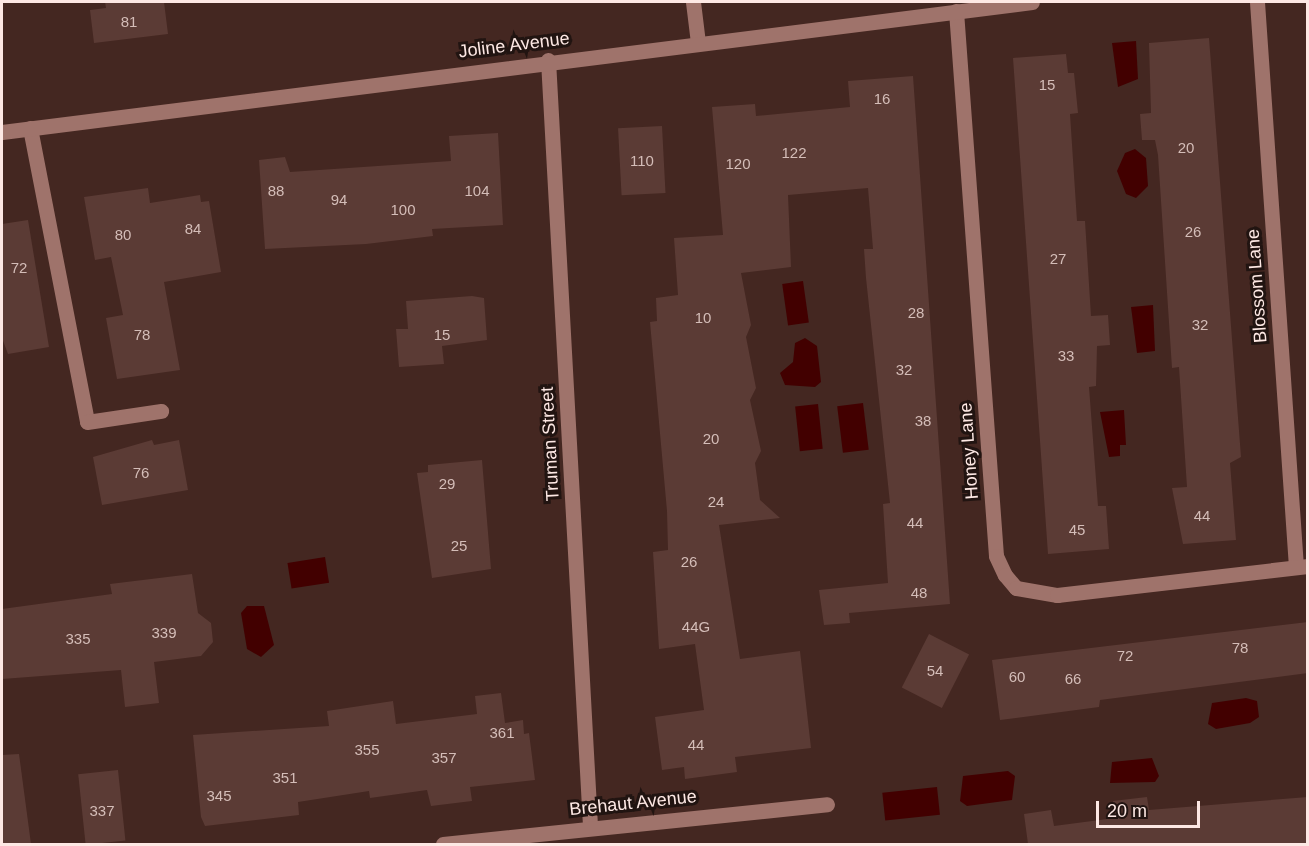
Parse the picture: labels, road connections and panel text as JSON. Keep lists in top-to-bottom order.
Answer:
{
  "streets": {
    "street": [
      "Joline Avenue",
      "Blossom Lane",
      "Truman Street",
      "Honey Lane",
      "Brehaut Avenue"
    ]
  },
  "crossings": [
    ["Joline Avenue", "Truman Street"],
    ["Joline Avenue", "Honey Lane"],
    ["Blossom Lane", "Honey Lane"],
    ["Truman Street", "Brehaut Avenue"]
  ],
  "house_numbers": [
    "81",
    "15",
    "16",
    "20",
    "122",
    "110",
    "120",
    "88",
    "104",
    "94",
    "100",
    "84",
    "26",
    "80",
    "27",
    "72",
    "28",
    "10",
    "32",
    "78",
    "15",
    "33",
    "32",
    "38",
    "20",
    "76",
    "29",
    "24",
    "44",
    "44",
    "45",
    "25",
    "26",
    "48",
    "44G",
    "339",
    "335",
    "78",
    "72",
    "54",
    "60",
    "66",
    "361",
    "44",
    "355",
    "357",
    "351",
    "345",
    "337"
  ],
  "scale_bar": "20 m"
}
